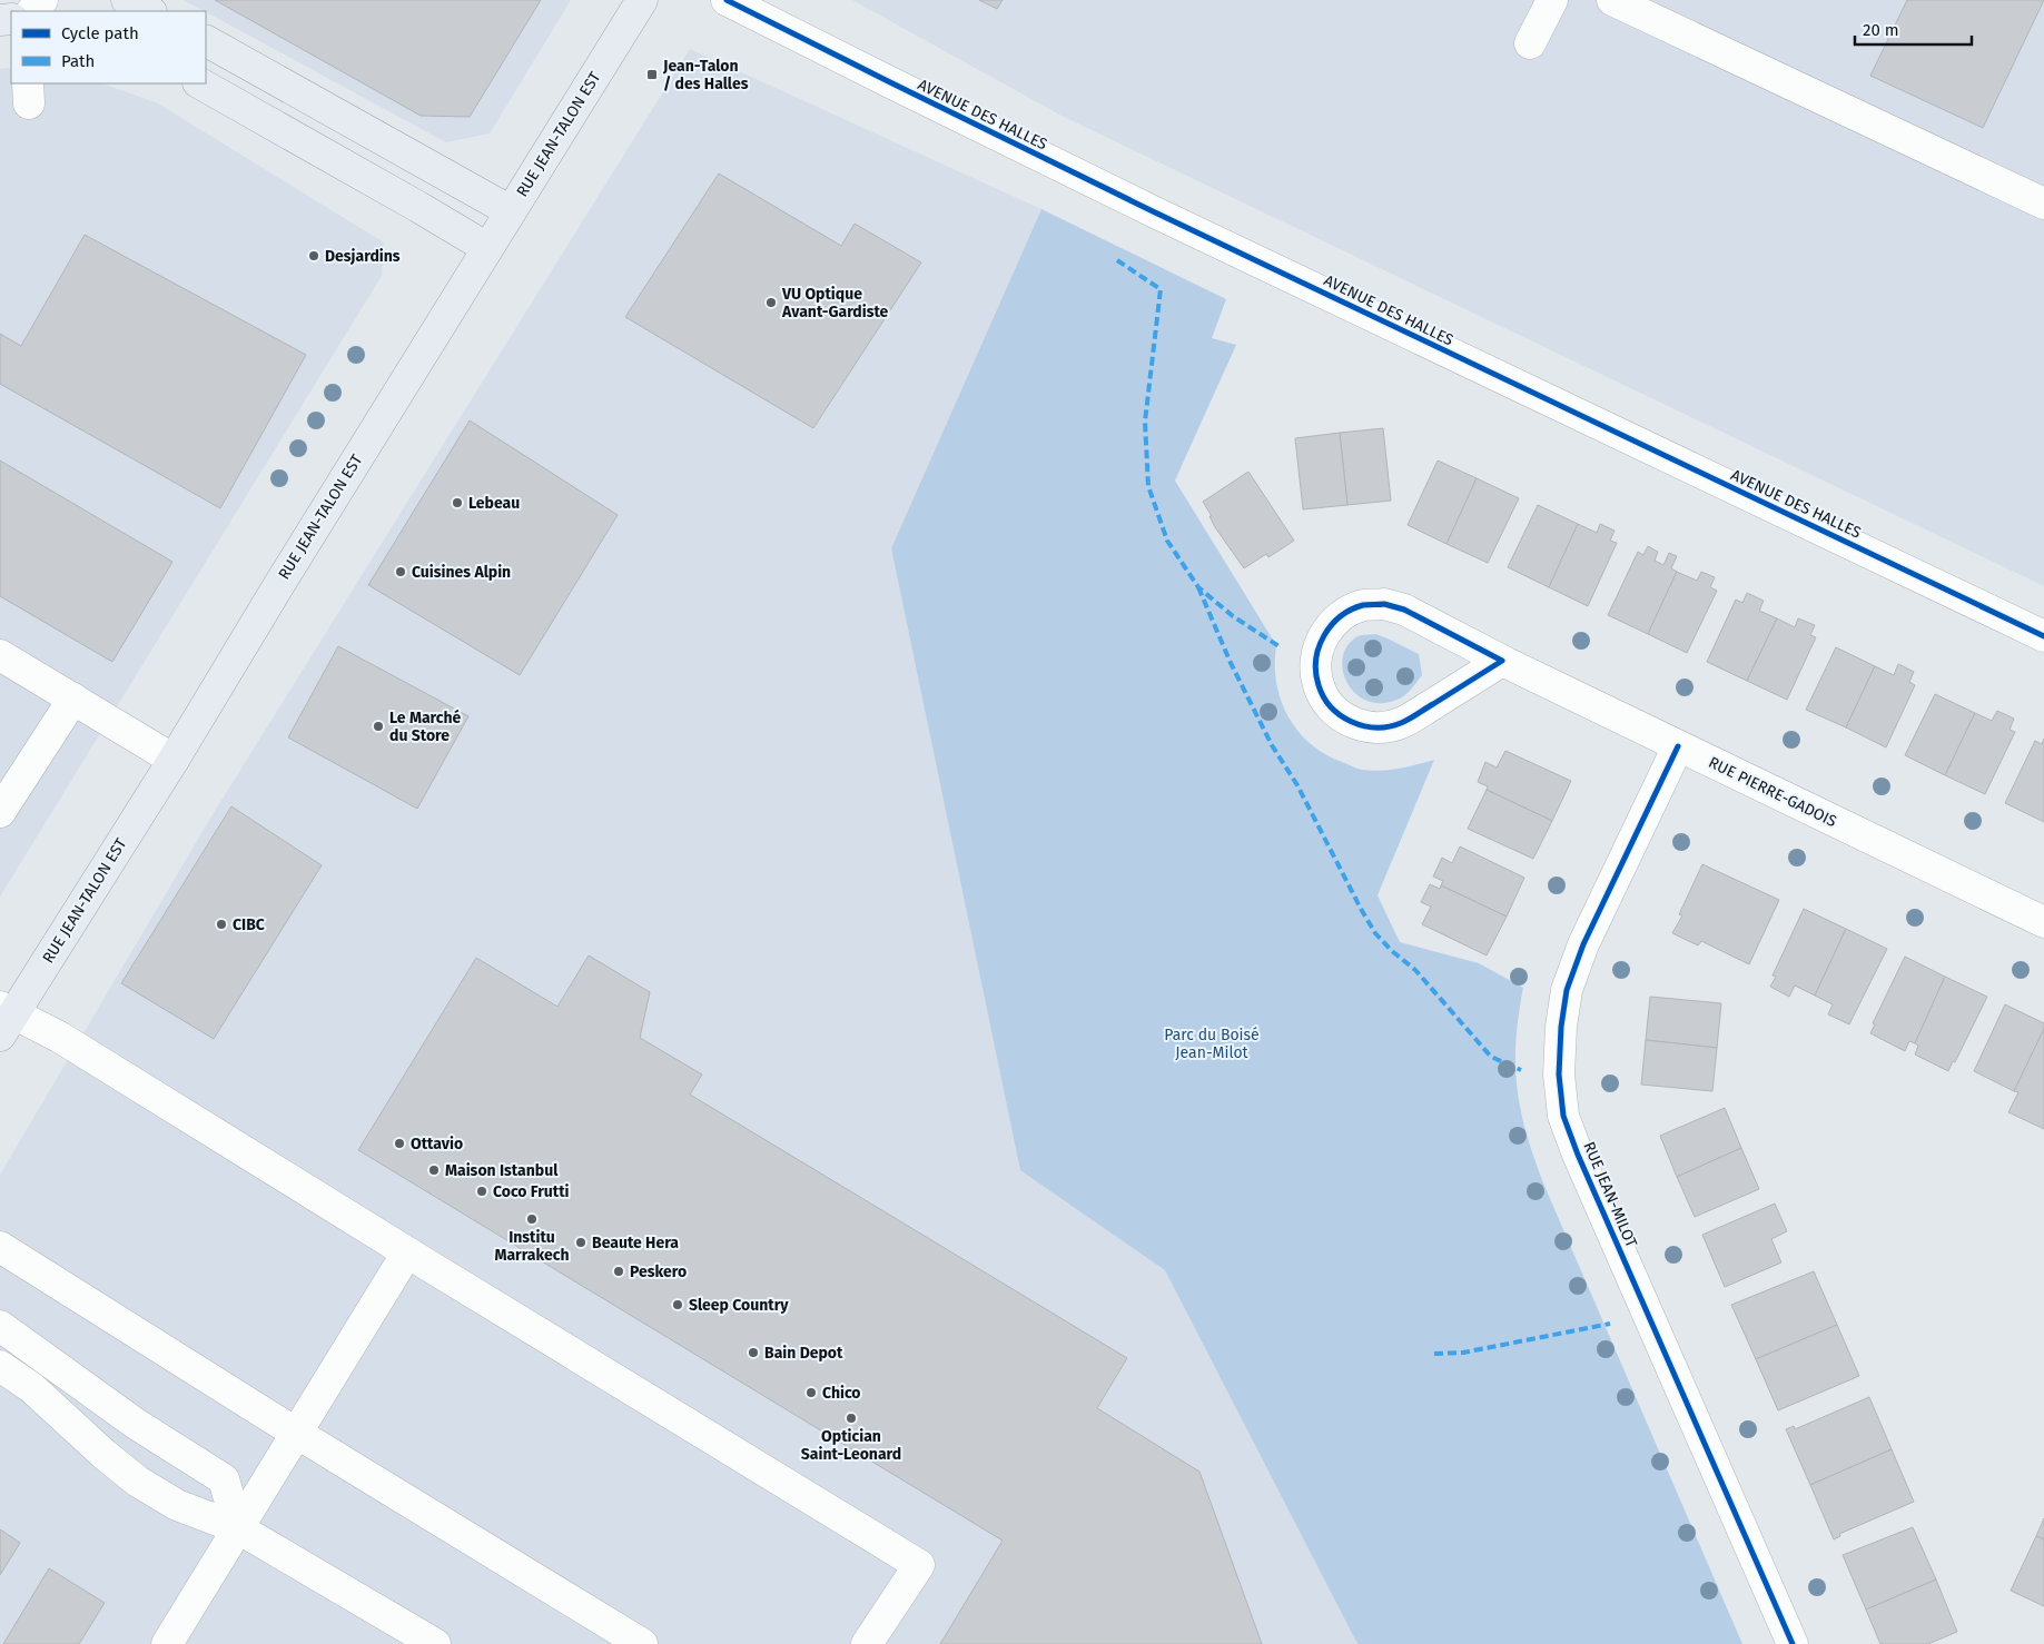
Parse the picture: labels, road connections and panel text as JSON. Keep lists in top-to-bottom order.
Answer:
{
  "streets": {
    "main road": ["RUE JEAN-TALON EST"],
    "street": ["AVENUE DES HALLES", "RUE PIERRE-GADOIS", "RUE JEAN-MILOT"]
  },
  "crossings": [
    ["RUE PIERRE-GADOIS", "RUE JEAN-MILOT"]
  ],
  "parks": ["Parc du Boisé Jean-Milot"],
  "places": {
    "transit": ["Jean-Talon / des Halles"],
    "other": [
      "Desjardins",
      "VU Optique Avant-Gardiste",
      "Lebeau",
      "Cuisines Alpin",
      "Le Marché du Store",
      "CIBC",
      "Ottavio",
      "Maison Istanbul",
      "Coco Frutti",
      "Institu Marrakech",
      "Beaute Hera",
      "Peskero",
      "Sleep Country",
      "Bain Depot",
      "Chico",
      "Optician Saint-Leonard"
    ]
  },
  "legend": ["Cycle path", "Path"],
  "scale_bar": "20 m"
}
